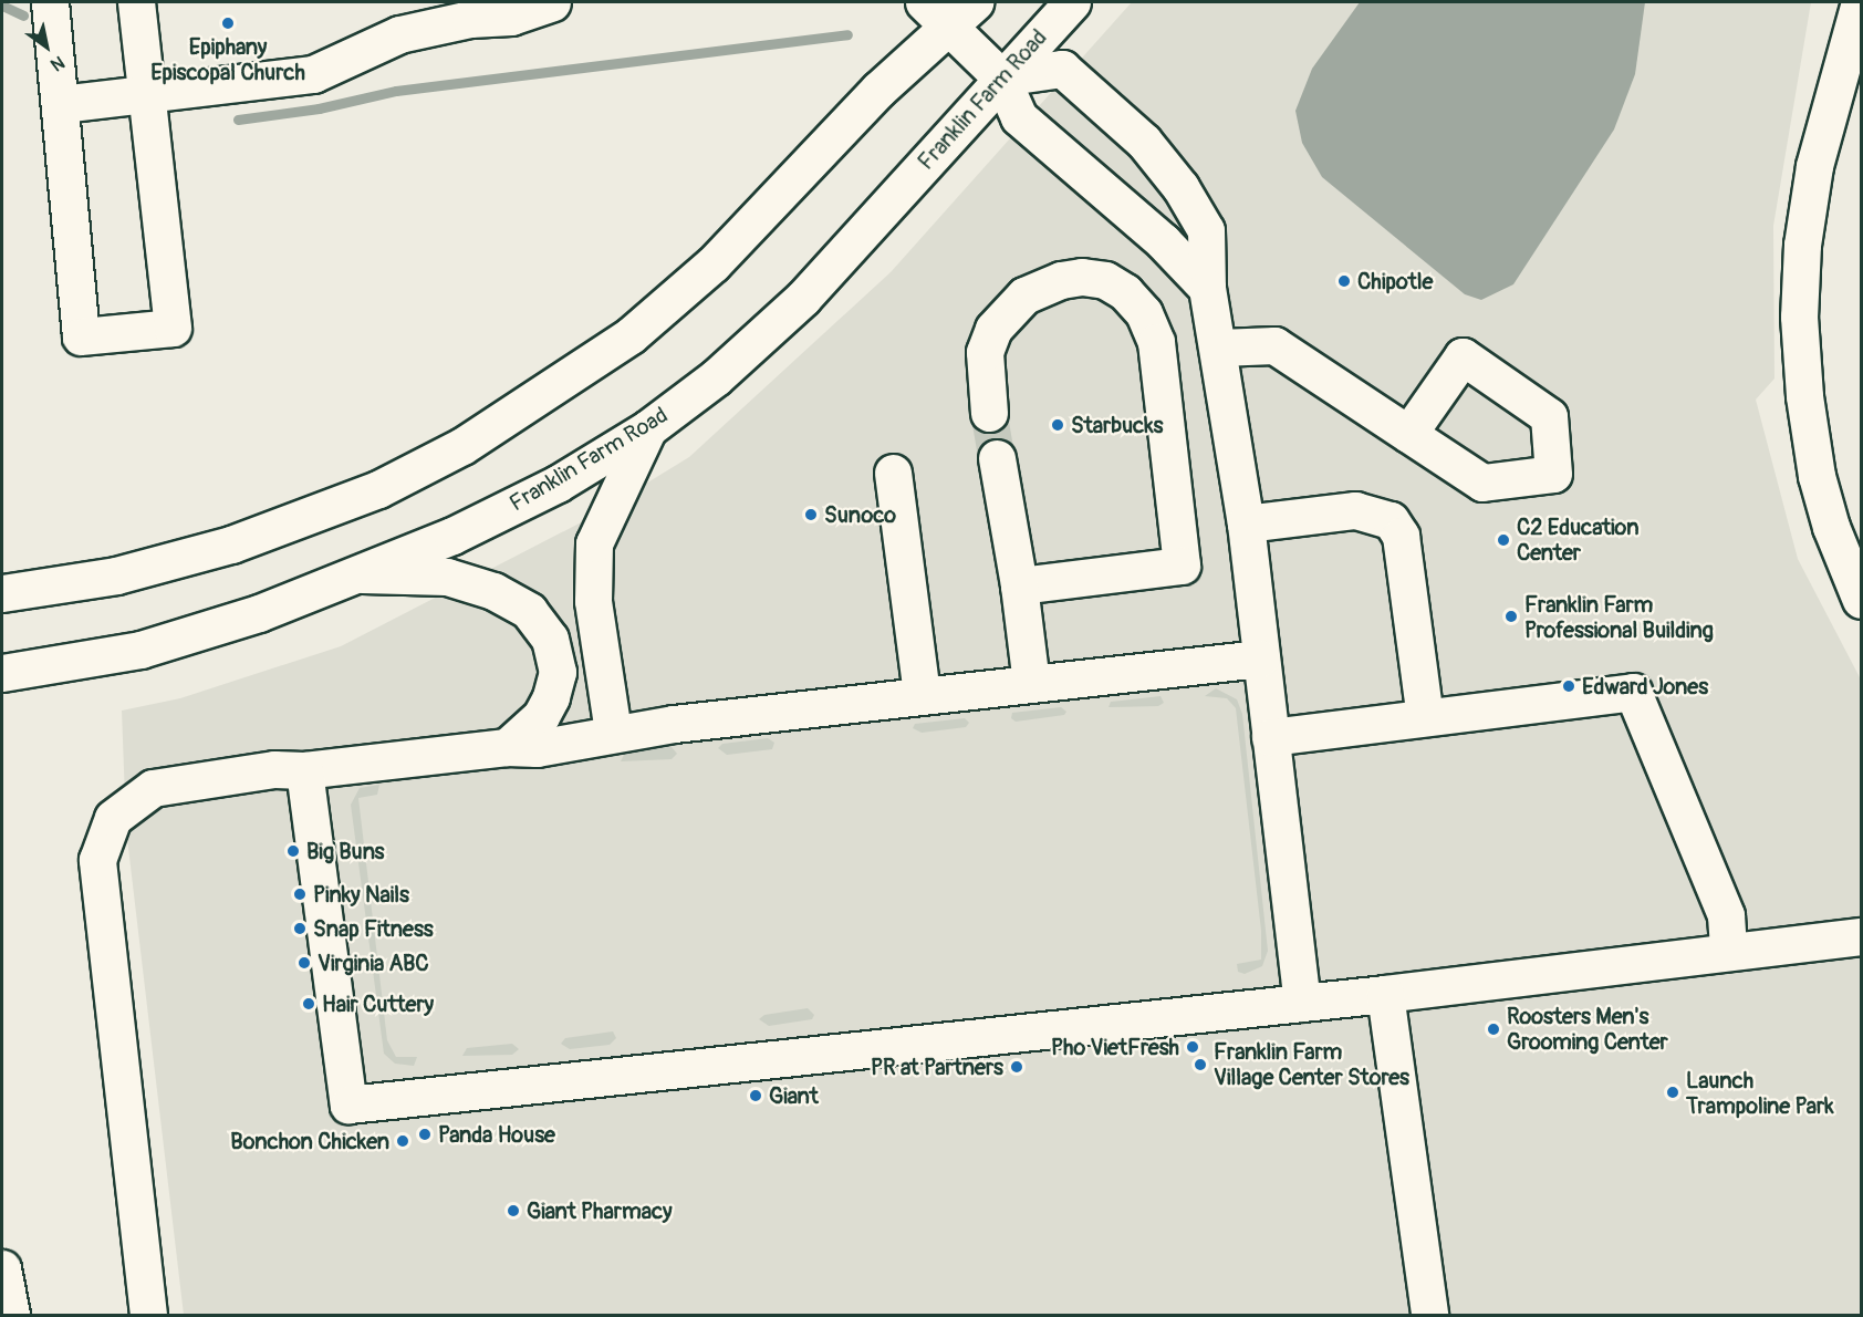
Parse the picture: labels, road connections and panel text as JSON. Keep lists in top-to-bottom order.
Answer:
{
  "streets": {
    "main road": ["Franklin Farm Road"]
  },
  "places": [
    "Epiphany Episcopal Church",
    "Chipotle",
    "Starbucks",
    "Sunoco",
    "C2 Education Center",
    "Franklin Farm Professional Building",
    "Edward Jones",
    "Big Buns",
    "Pinky Nails",
    "Snap Fitness",
    "Virginia ABC",
    "Hair Cuttery",
    "Roosters Men's Grooming Center",
    "Pho VietFresh",
    "Franklin Farm Village Center Stores",
    "PR at Partners",
    "Launch Trampoline Park",
    "Giant",
    "Panda House",
    "Bonchon Chicken",
    "Giant Pharmacy"
  ],
  "north": "bottom right"
}
